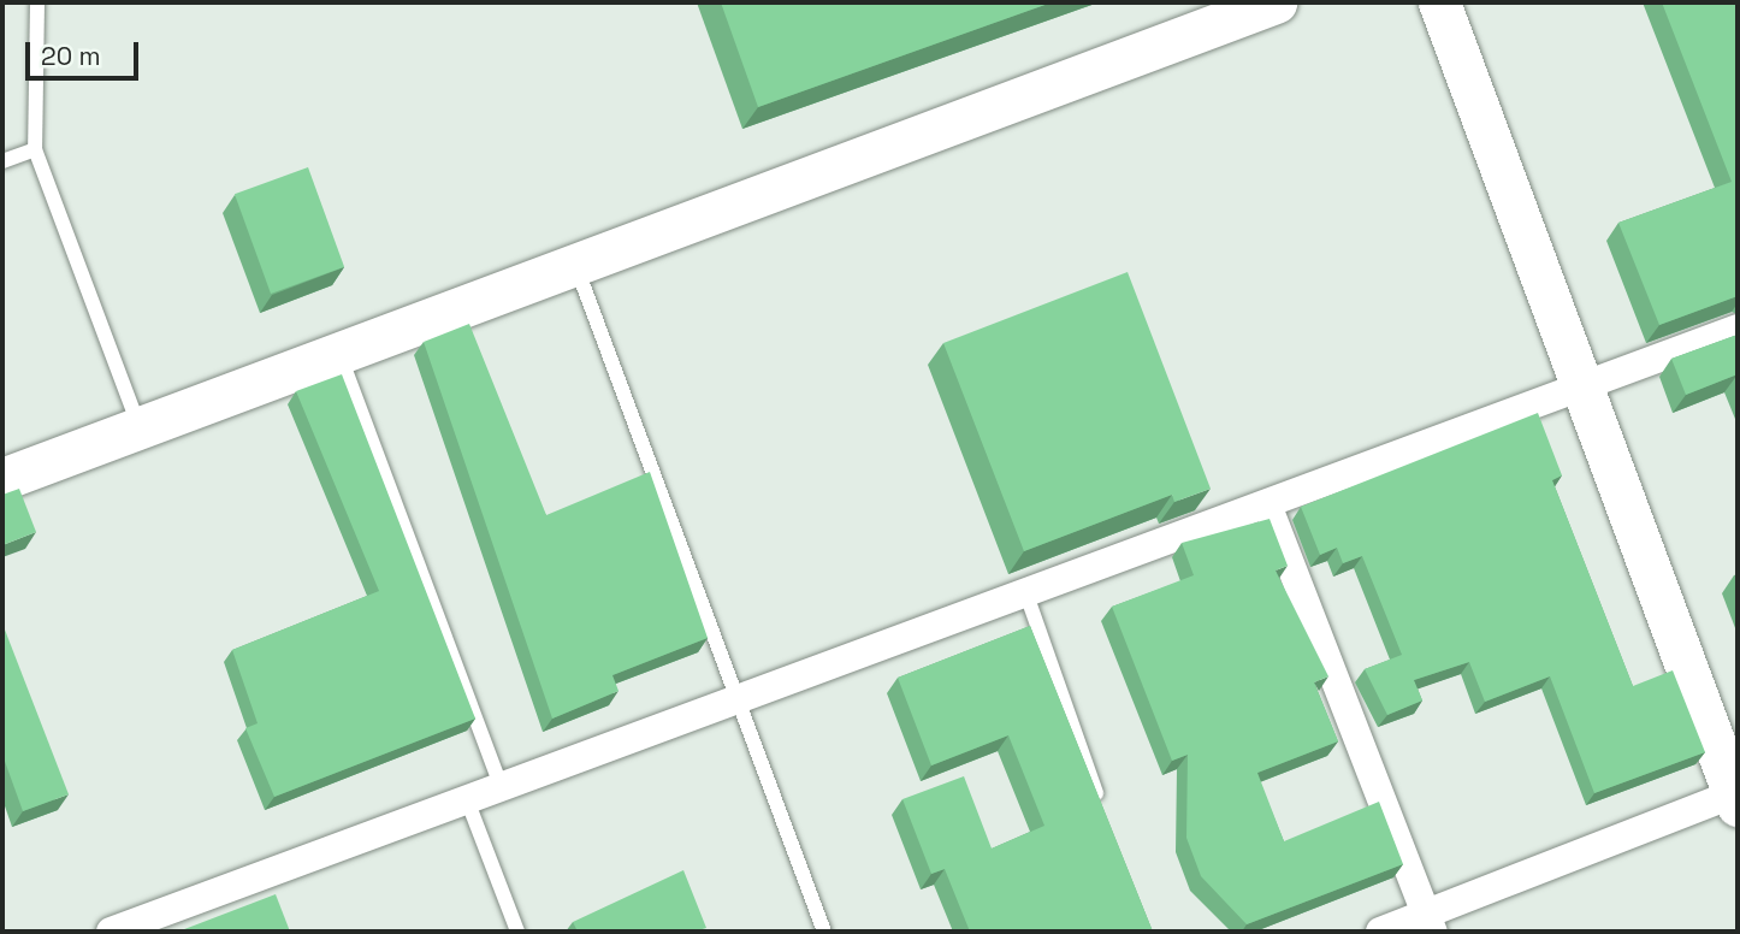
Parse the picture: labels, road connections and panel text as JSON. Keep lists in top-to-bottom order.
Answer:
{
  "scale_bar": "20 m"
}
